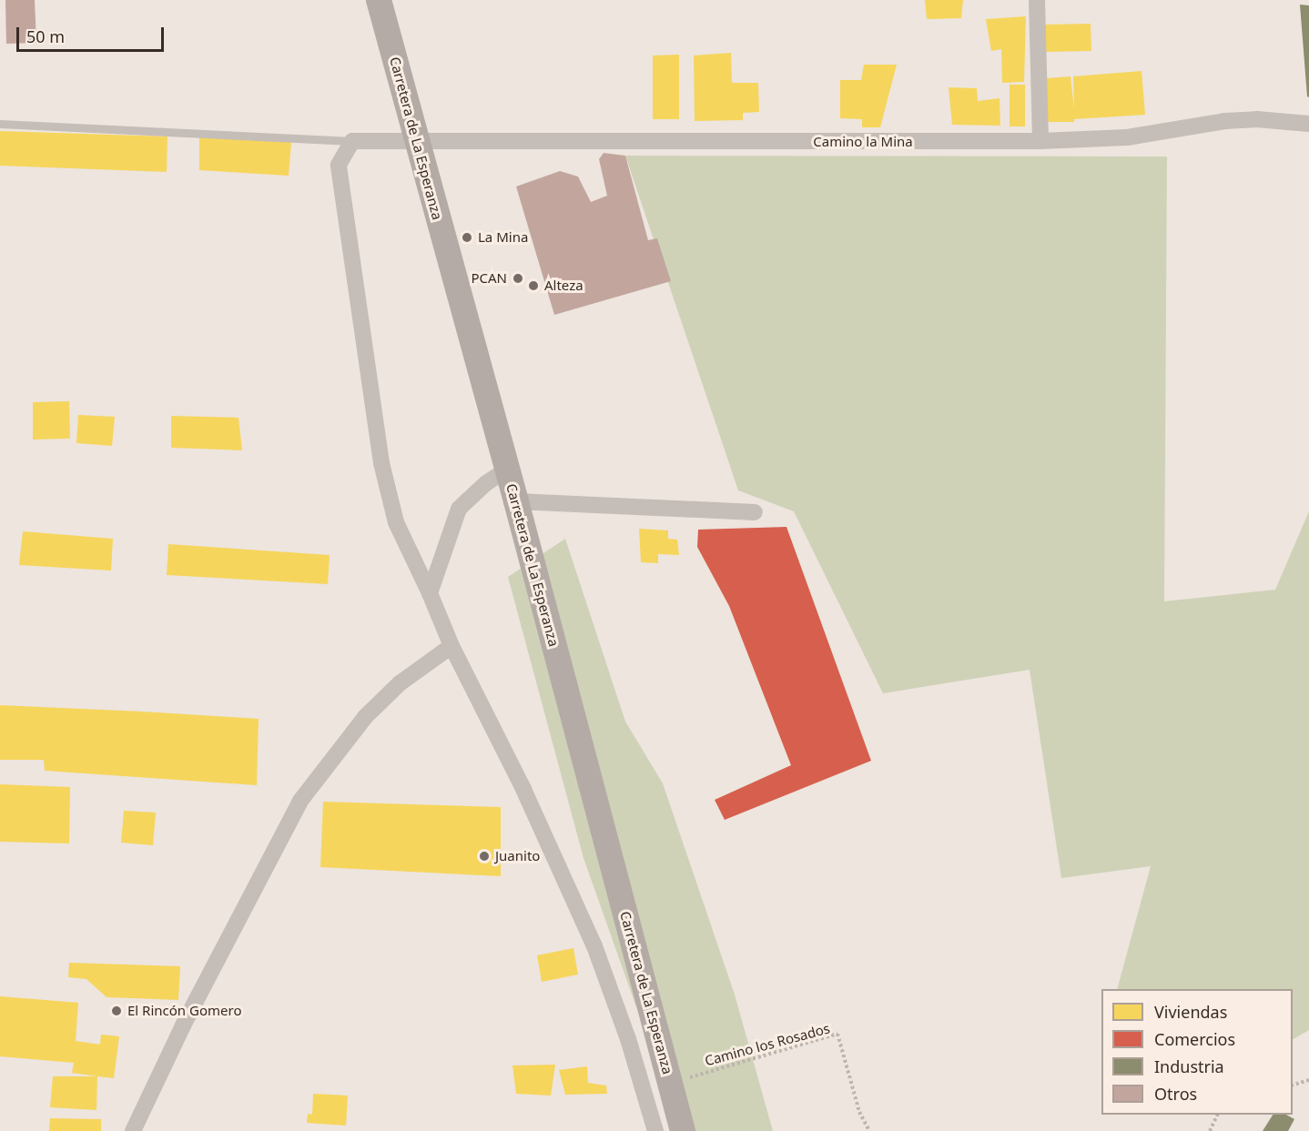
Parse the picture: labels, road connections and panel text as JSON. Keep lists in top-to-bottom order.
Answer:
{
  "streets": {
    "main road": ["Carretera de La Esperanza"],
    "street": ["Camino la Mina"],
    "path": ["Camino los Rosados"]
  },
  "crossings": [
    ["Carretera de La Esperanza", "Camino la Mina"],
    ["Carretera de La Esperanza", "Camino los Rosados"]
  ],
  "places": [
    "La Mina",
    "PCAN",
    "Alteza",
    "Juanito",
    "El Rincón Gomero"
  ],
  "legend": [
    "Viviendas",
    "Comercios",
    "Industria",
    "Otros"
  ],
  "scale_bar": "50 m"
}
